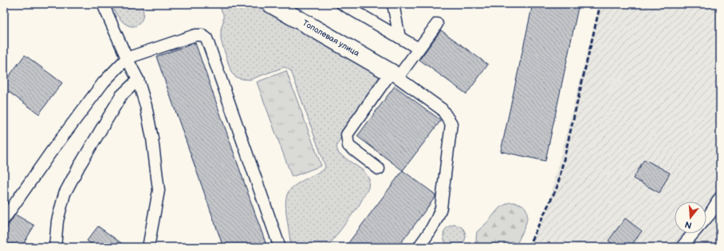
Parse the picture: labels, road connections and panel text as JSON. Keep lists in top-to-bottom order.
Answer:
{
  "streets": {
    "street": ["Тополевая улица"]
  },
  "north": "bottom"
}
